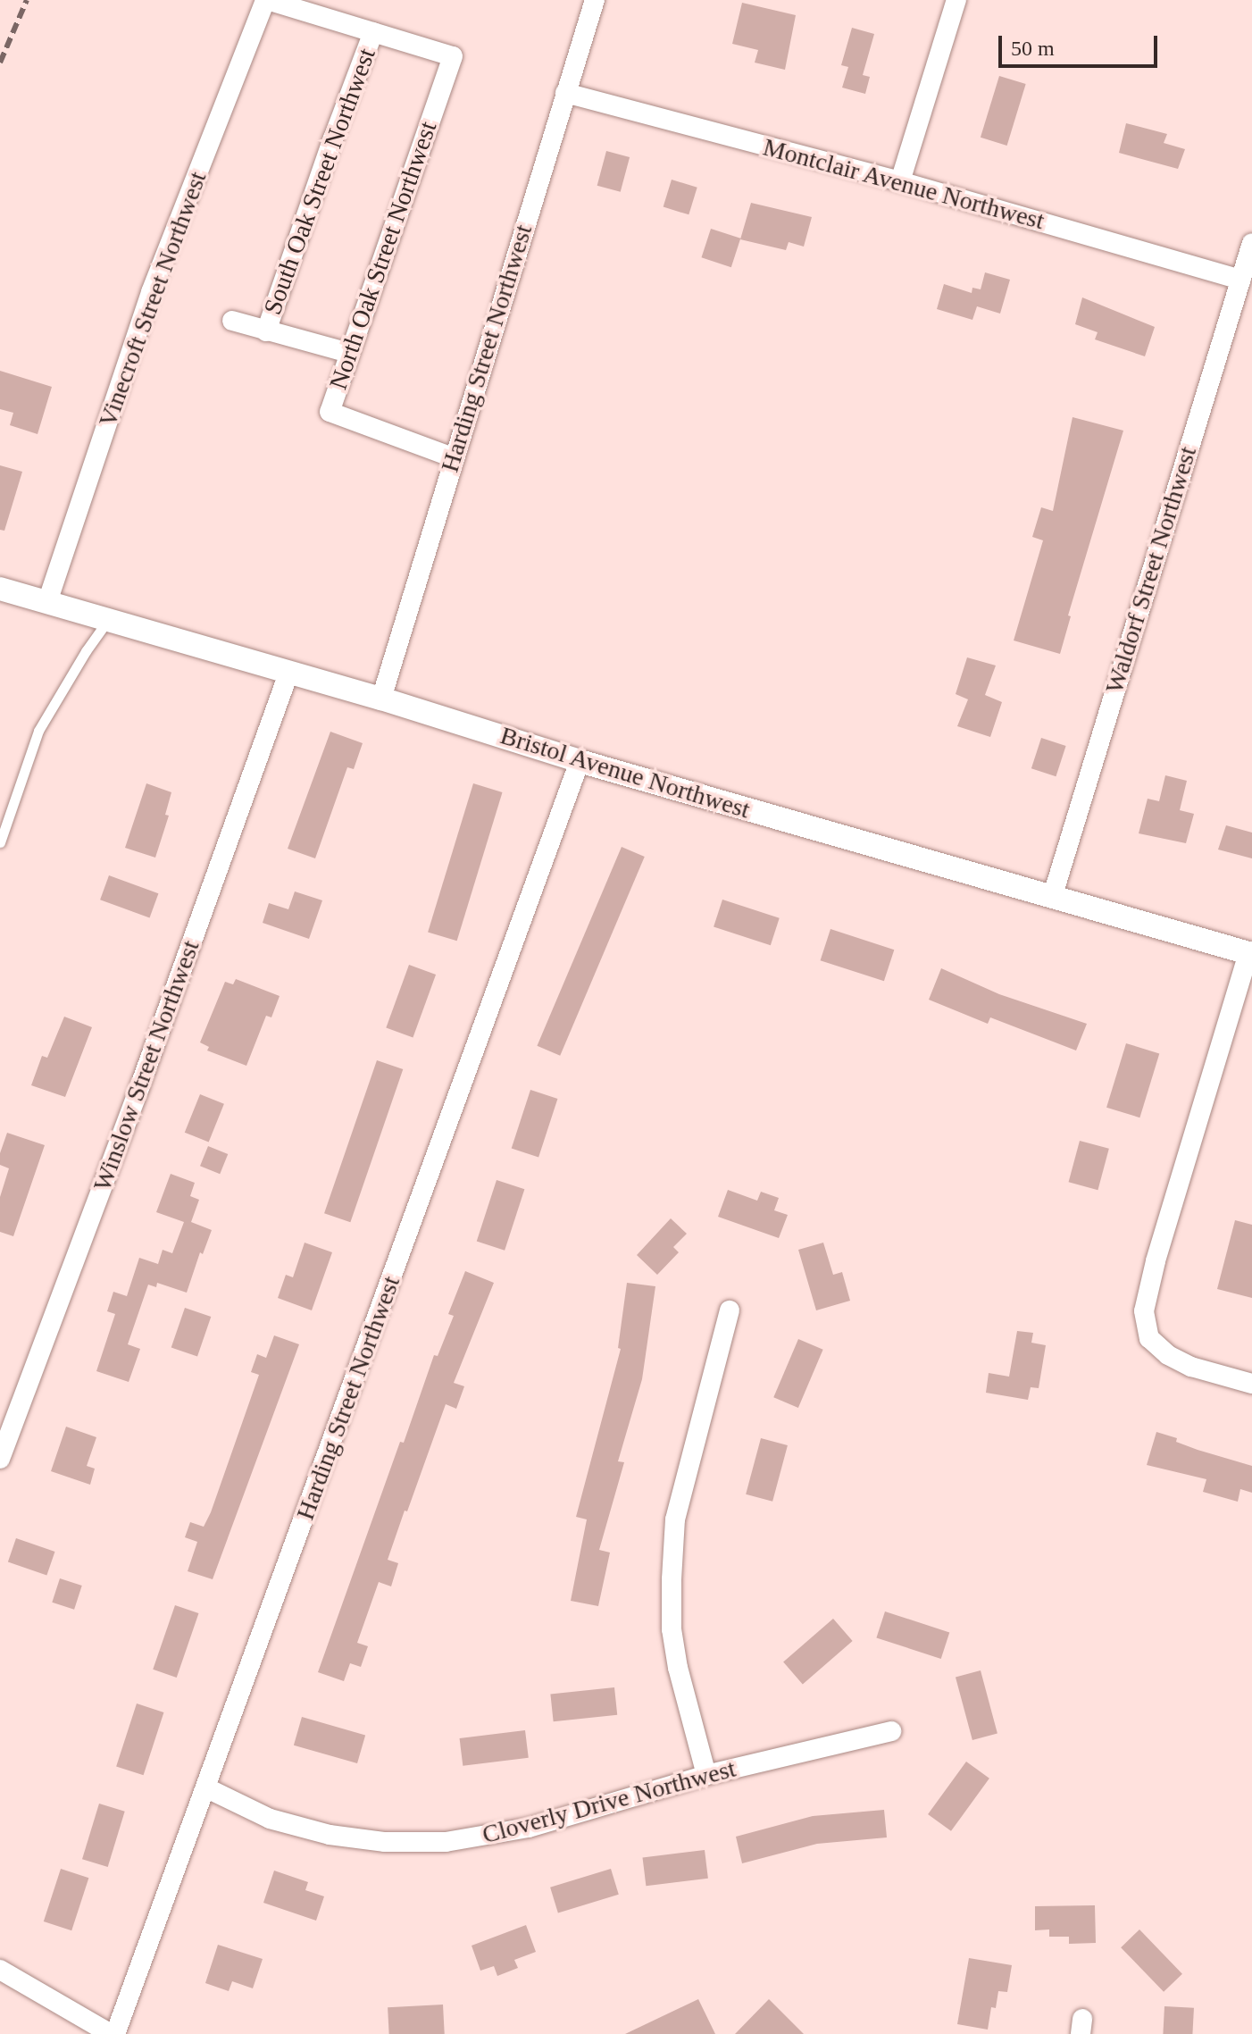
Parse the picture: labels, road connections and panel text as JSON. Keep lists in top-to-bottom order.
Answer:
{
  "streets": {
    "street": [
      "South Oak Street Northwest",
      "Montclair Avenue Northwest",
      "North Oak Street Northwest",
      "Vinecroft Street Northwest",
      "Harding Street Northwest",
      "Waldorf Street Northwest",
      "Bristol Avenue Northwest",
      "Winslow Street Northwest",
      "Cloverly Drive Northwest"
    ]
  },
  "crossings": [
    ["South Oak Street Northwest", "North Oak Street Northwest"],
    ["Montclair Avenue Northwest", "Harding Street Northwest"],
    ["Montclair Avenue Northwest", "Waldorf Street Northwest"],
    ["North Oak Street Northwest", "Harding Street Northwest"],
    ["Vinecroft Street Northwest", "Bristol Avenue Northwest"],
    ["Harding Street Northwest", "Bristol Avenue Northwest"],
    ["Harding Street Northwest", "Cloverly Drive Northwest"],
    ["Waldorf Street Northwest", "Bristol Avenue Northwest"],
    ["Bristol Avenue Northwest", "Winslow Street Northwest"]
  ],
  "scale_bar": "50 m"
}
